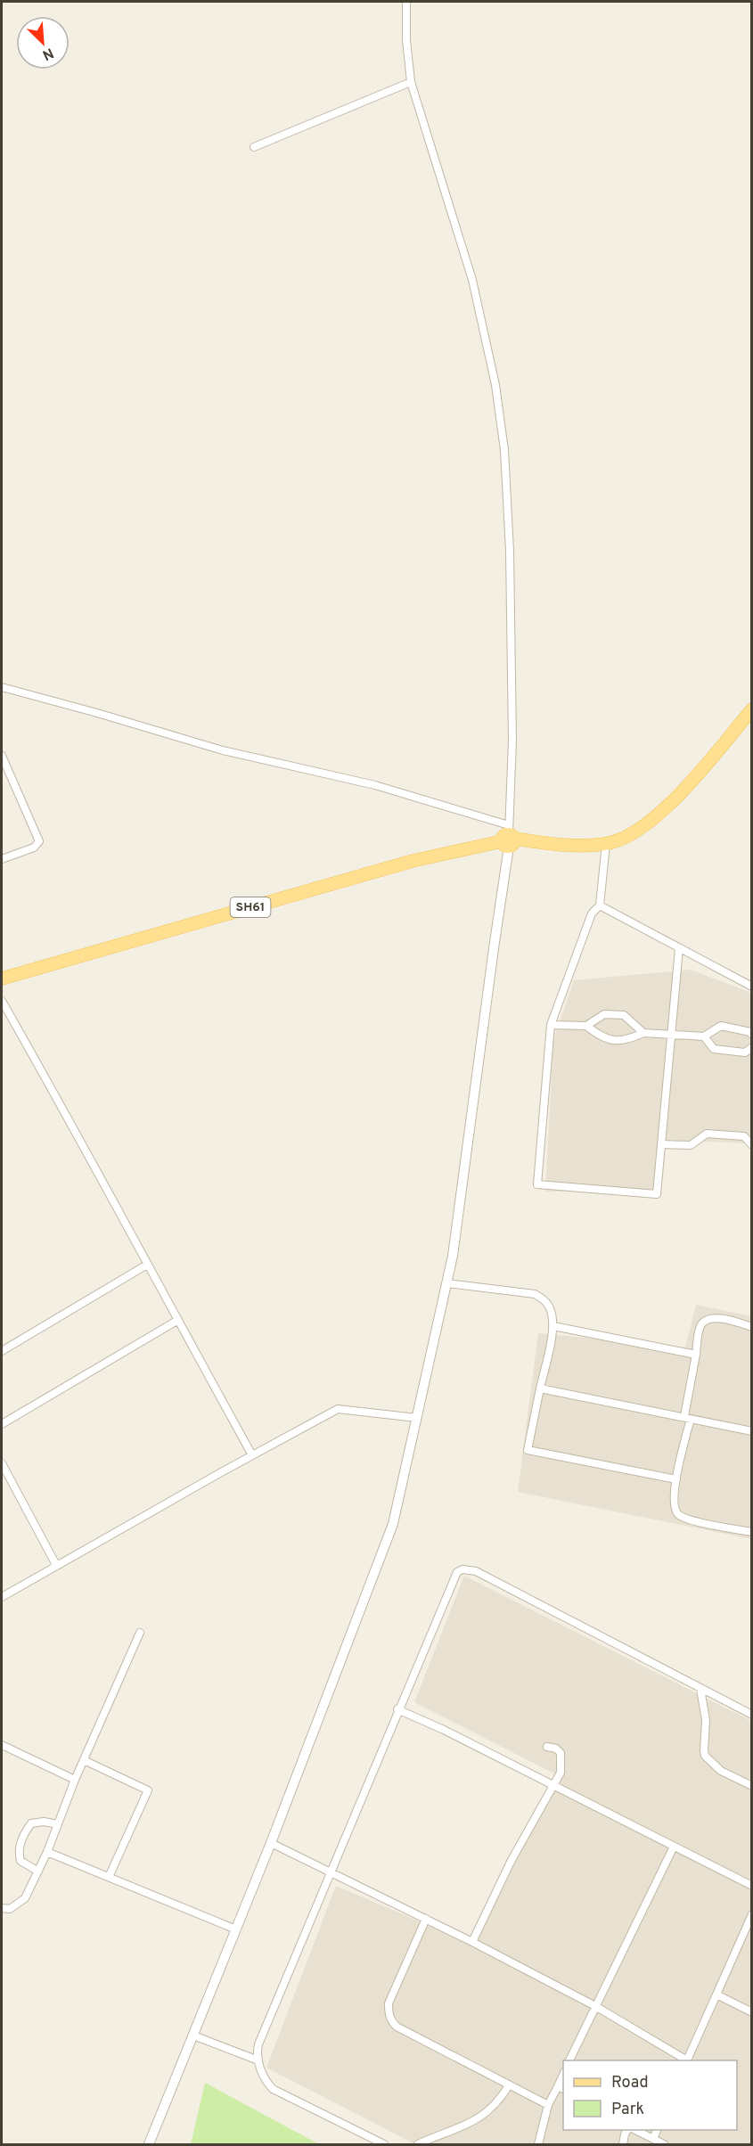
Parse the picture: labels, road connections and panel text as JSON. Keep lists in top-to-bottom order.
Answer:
{
  "streets": {
    "main road": ["SH61"]
  },
  "legend": ["Road", "Park"],
  "north": "bottom right"
}
